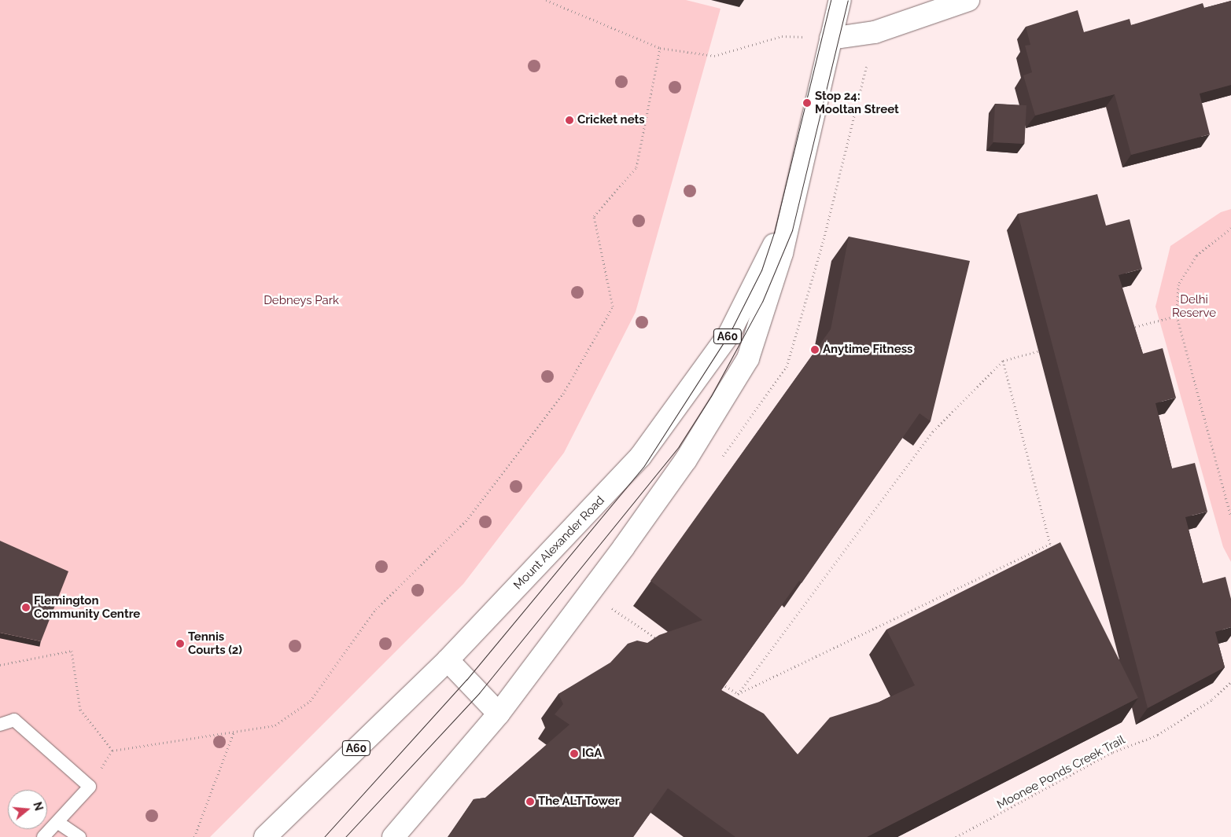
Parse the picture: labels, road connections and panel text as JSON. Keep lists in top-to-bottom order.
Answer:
{
  "streets": {
    "main road": ["A60", "Mount Alexander Road"],
    "path": ["Moonee Ponds Creek Trail"]
  },
  "parks": ["Delhi Reserve", "Debneys Park"],
  "places": [
    "Stop 24: Mooltan Street",
    "Cricket nets",
    "Anytime Fitness",
    "Flemington Community Centre",
    "Tennis Courts (2)",
    "IGA",
    "The ALT Tower"
  ],
  "north": "right"
}
